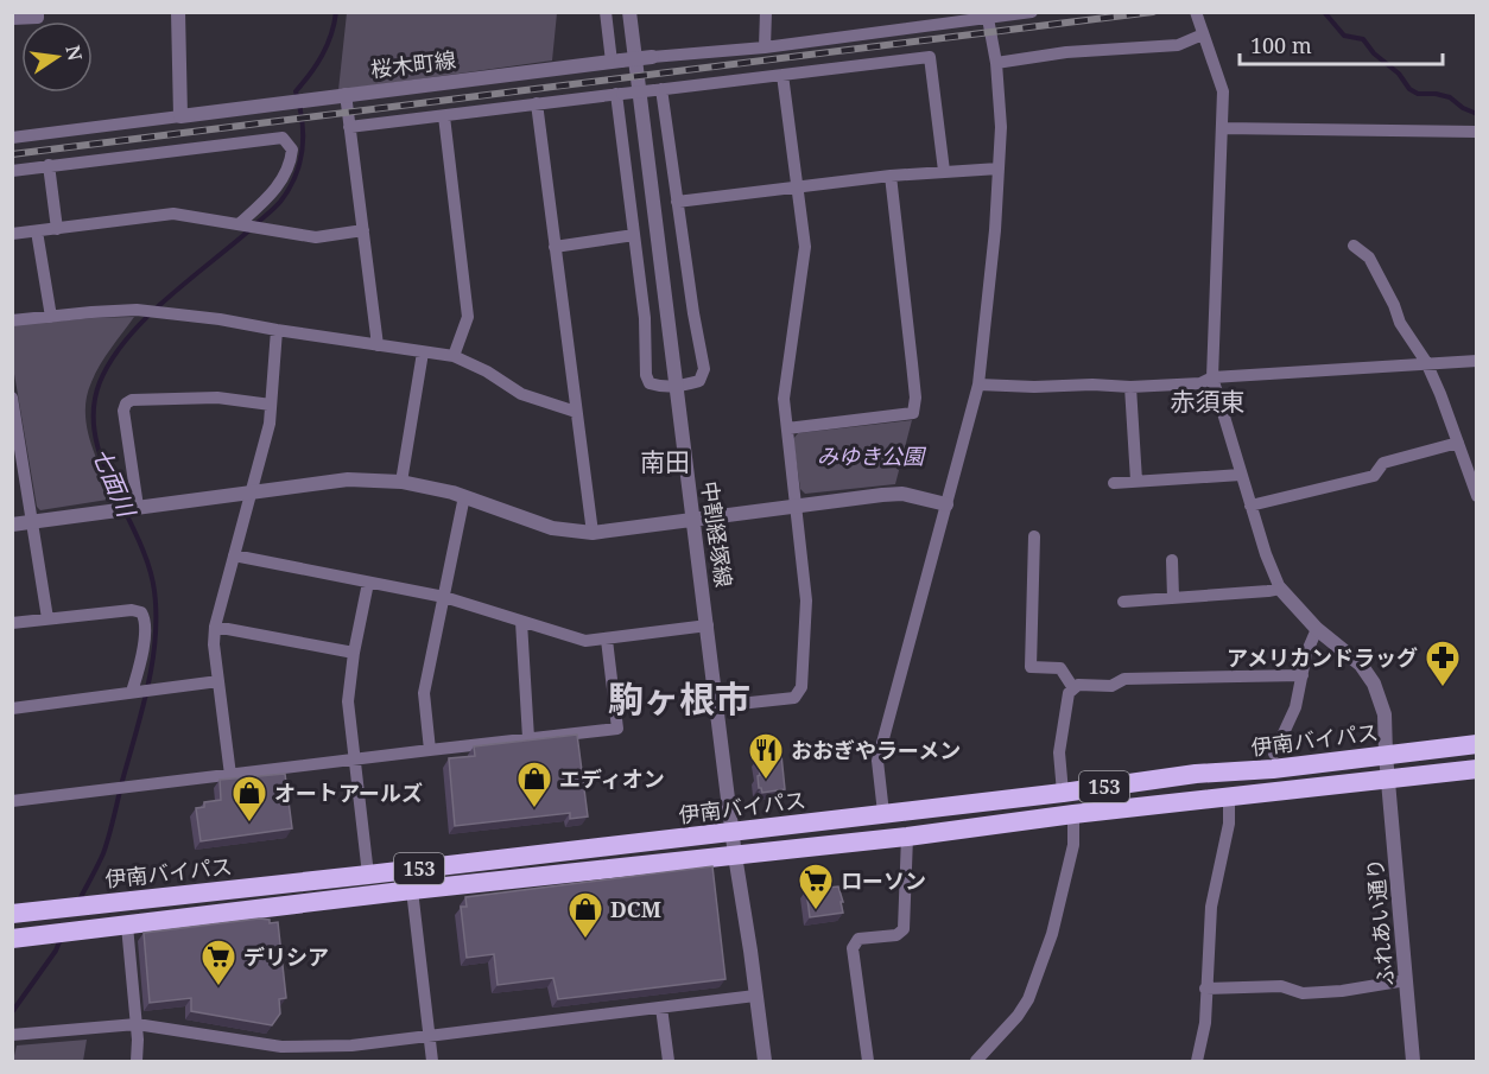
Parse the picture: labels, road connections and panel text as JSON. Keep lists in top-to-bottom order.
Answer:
{
  "streets": {
    "highway": ["伊南バイパス", "153"],
    "street": ["桜木町線", "中割経塚線", "ふれあい通り"]
  },
  "crossings": [
    ["中割経塚線", "伊南バイパス"],
    ["中割経塚線", "153"],
    ["伊南バイパス", "ふれあい通り"],
    ["153", "ふれあい通り"]
  ],
  "districts": ["赤須東", "南田", "駒ヶ根市"],
  "water": ["七面川"],
  "parks": ["みゆき公園"],
  "places": {
    "pharmacy": ["アメリカンドラッグ"],
    "restaurant": ["おおぎやラーメン"],
    "shop": ["エディオン", "オートアールズ", "DCM"],
    "supermarket": ["ローソン", "デリシア"]
  },
  "scale_bar": "100 m",
  "north": "right"
}
